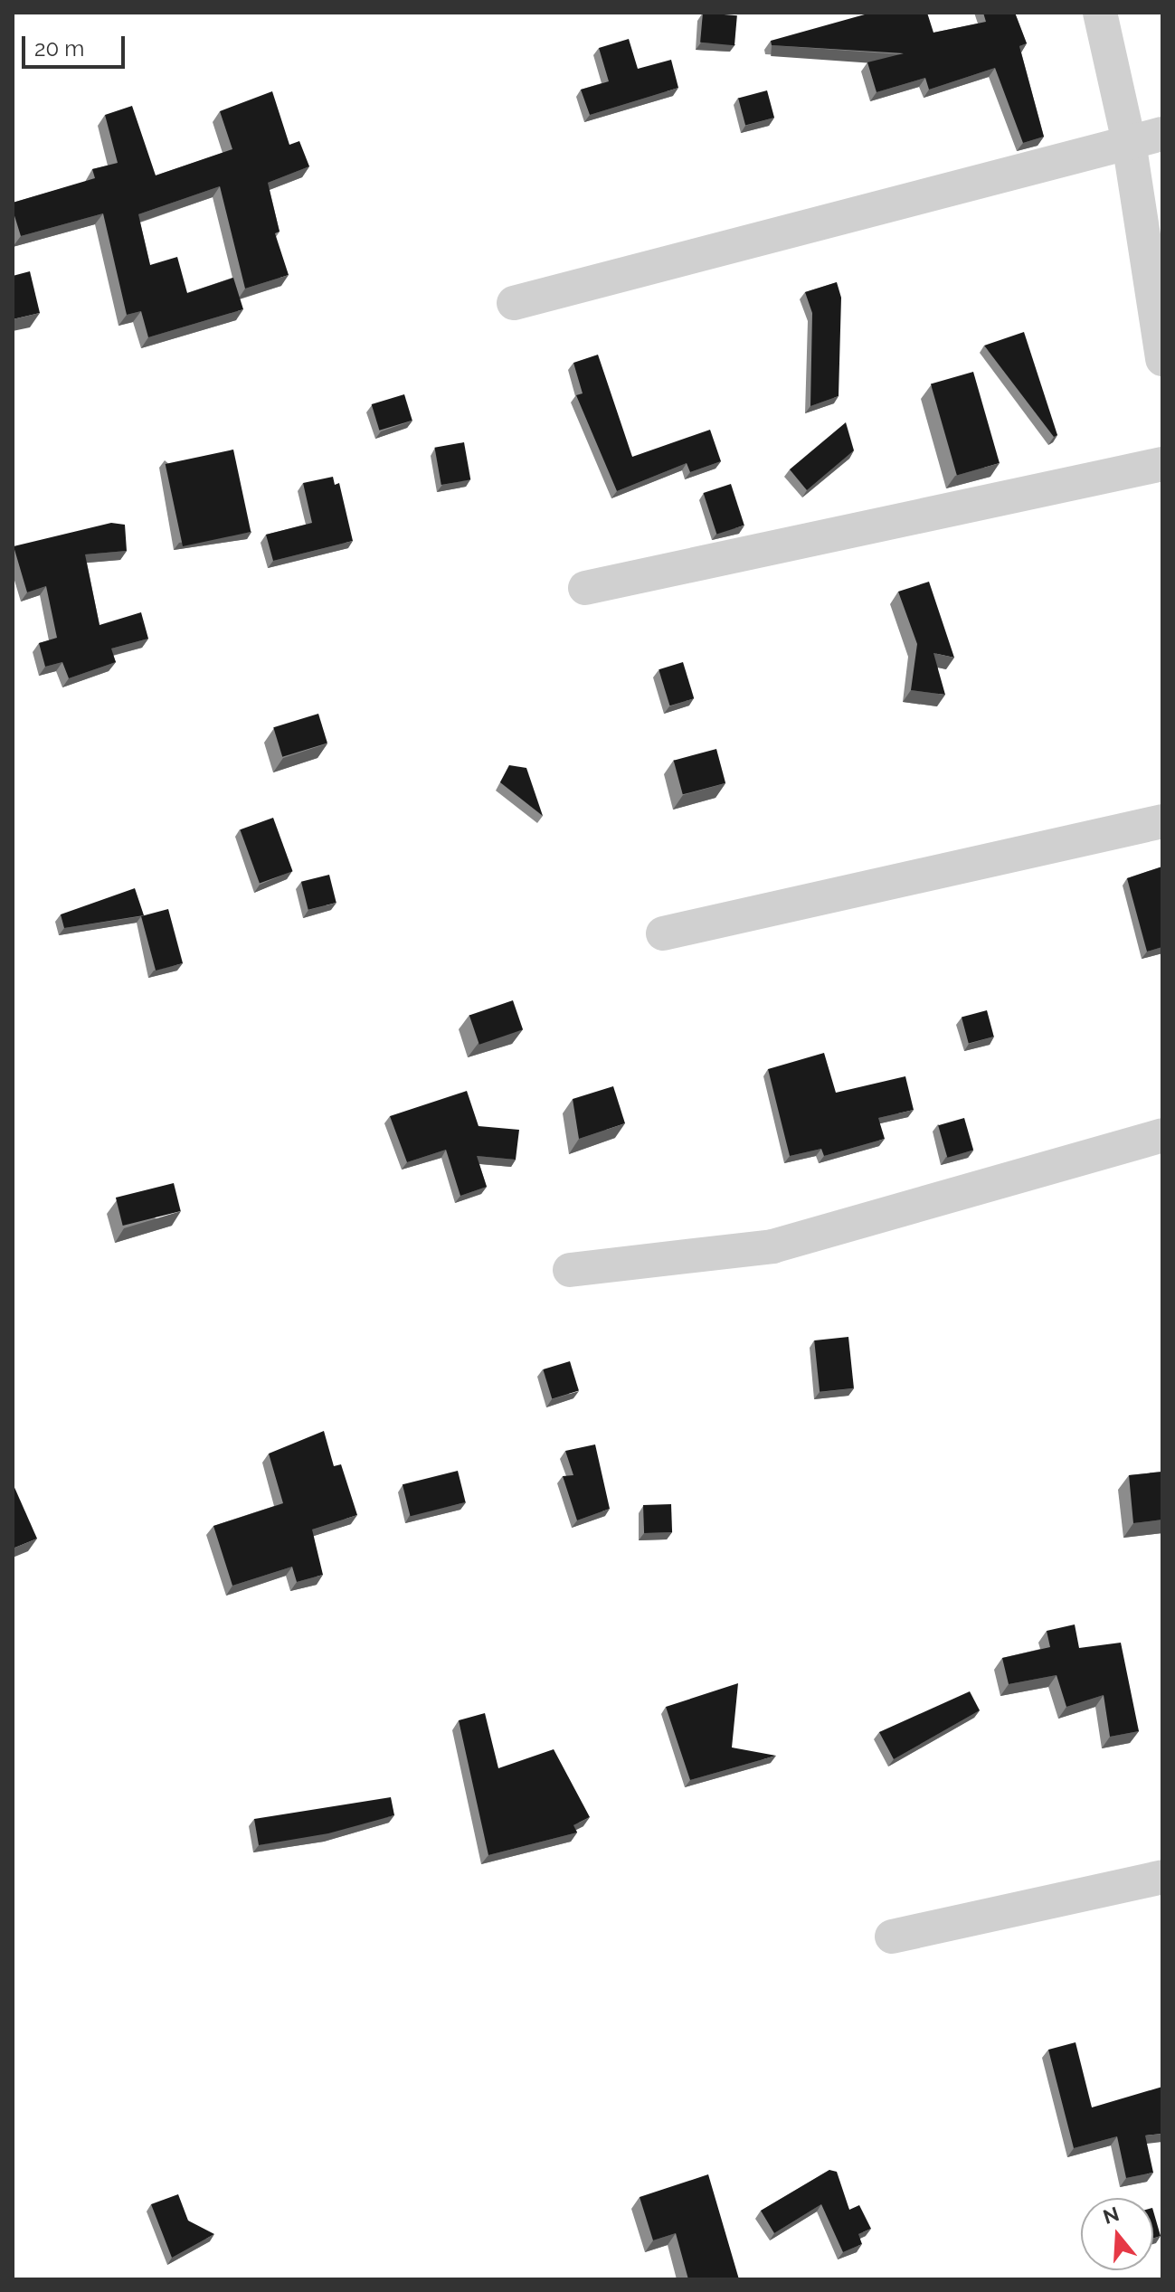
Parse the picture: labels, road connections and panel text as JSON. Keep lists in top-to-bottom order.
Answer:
{
  "scale_bar": "20 m",
  "north": "top"
}
